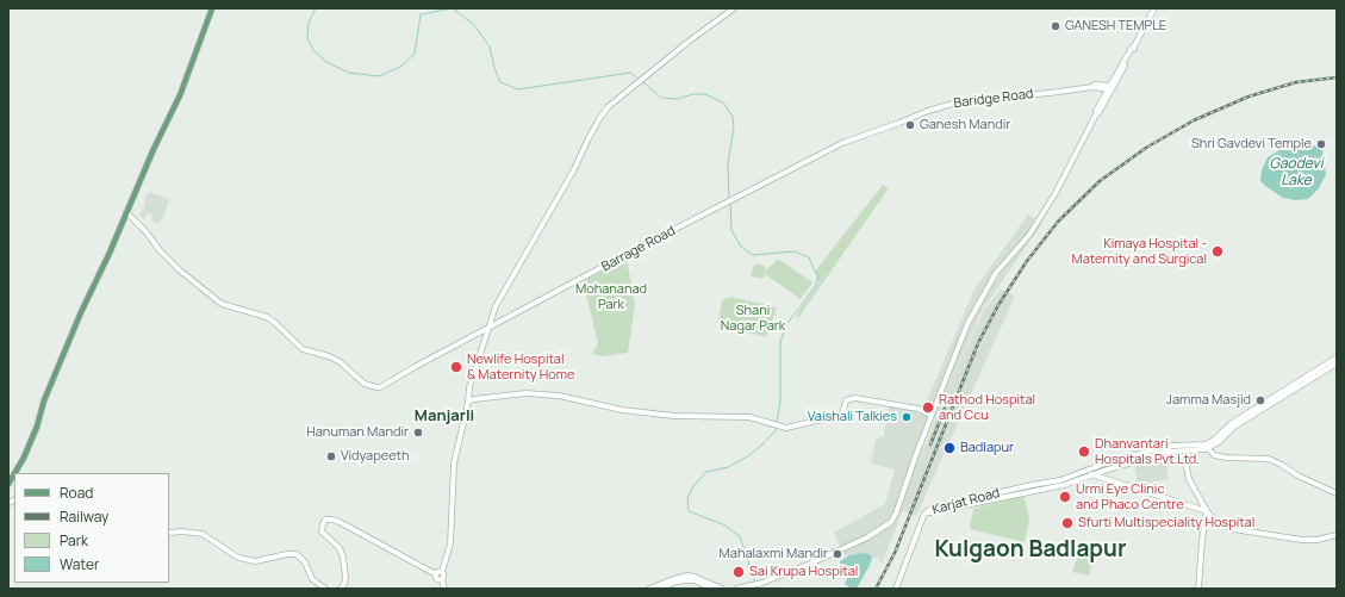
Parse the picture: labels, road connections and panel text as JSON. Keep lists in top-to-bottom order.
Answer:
{
  "streets": {
    "street": ["Baridge Road", "Barrage Road", "Karjat Road"]
  },
  "crossings": [
    ["Baridge Road", "Barrage Road"]
  ],
  "districts": ["Manjarli", "Kulgaon Badlapur"],
  "water": ["Gaodevi Lake"],
  "parks": ["Mohananad Park", "Shani Nagar Park"],
  "places": [
    "GANESH TEMPLE",
    "Ganesh Mandir",
    "Shri Gavdevi Temple",
    "Kimaya Hospital - Maternity and Surgical",
    "Newlife Hospital & Maternity Home",
    "Jamma Masjid",
    "Rathod Hospital and Ccu",
    "Vaishali Talkies",
    "Hanuman Mandir",
    "Badlapur",
    "Dhanvantari Hospitals Pvt.Ltd.",
    "Vidyapeeth",
    "Urmi Eye Clinic and Phaco Centre",
    "Sfurti Multispeciality Hospital",
    "Mahalaxmi Mandir",
    "Sai Krupa Hospital"
  ],
  "legend": [
    "Road",
    "Railway",
    "Park",
    "Water"
  ]
}
